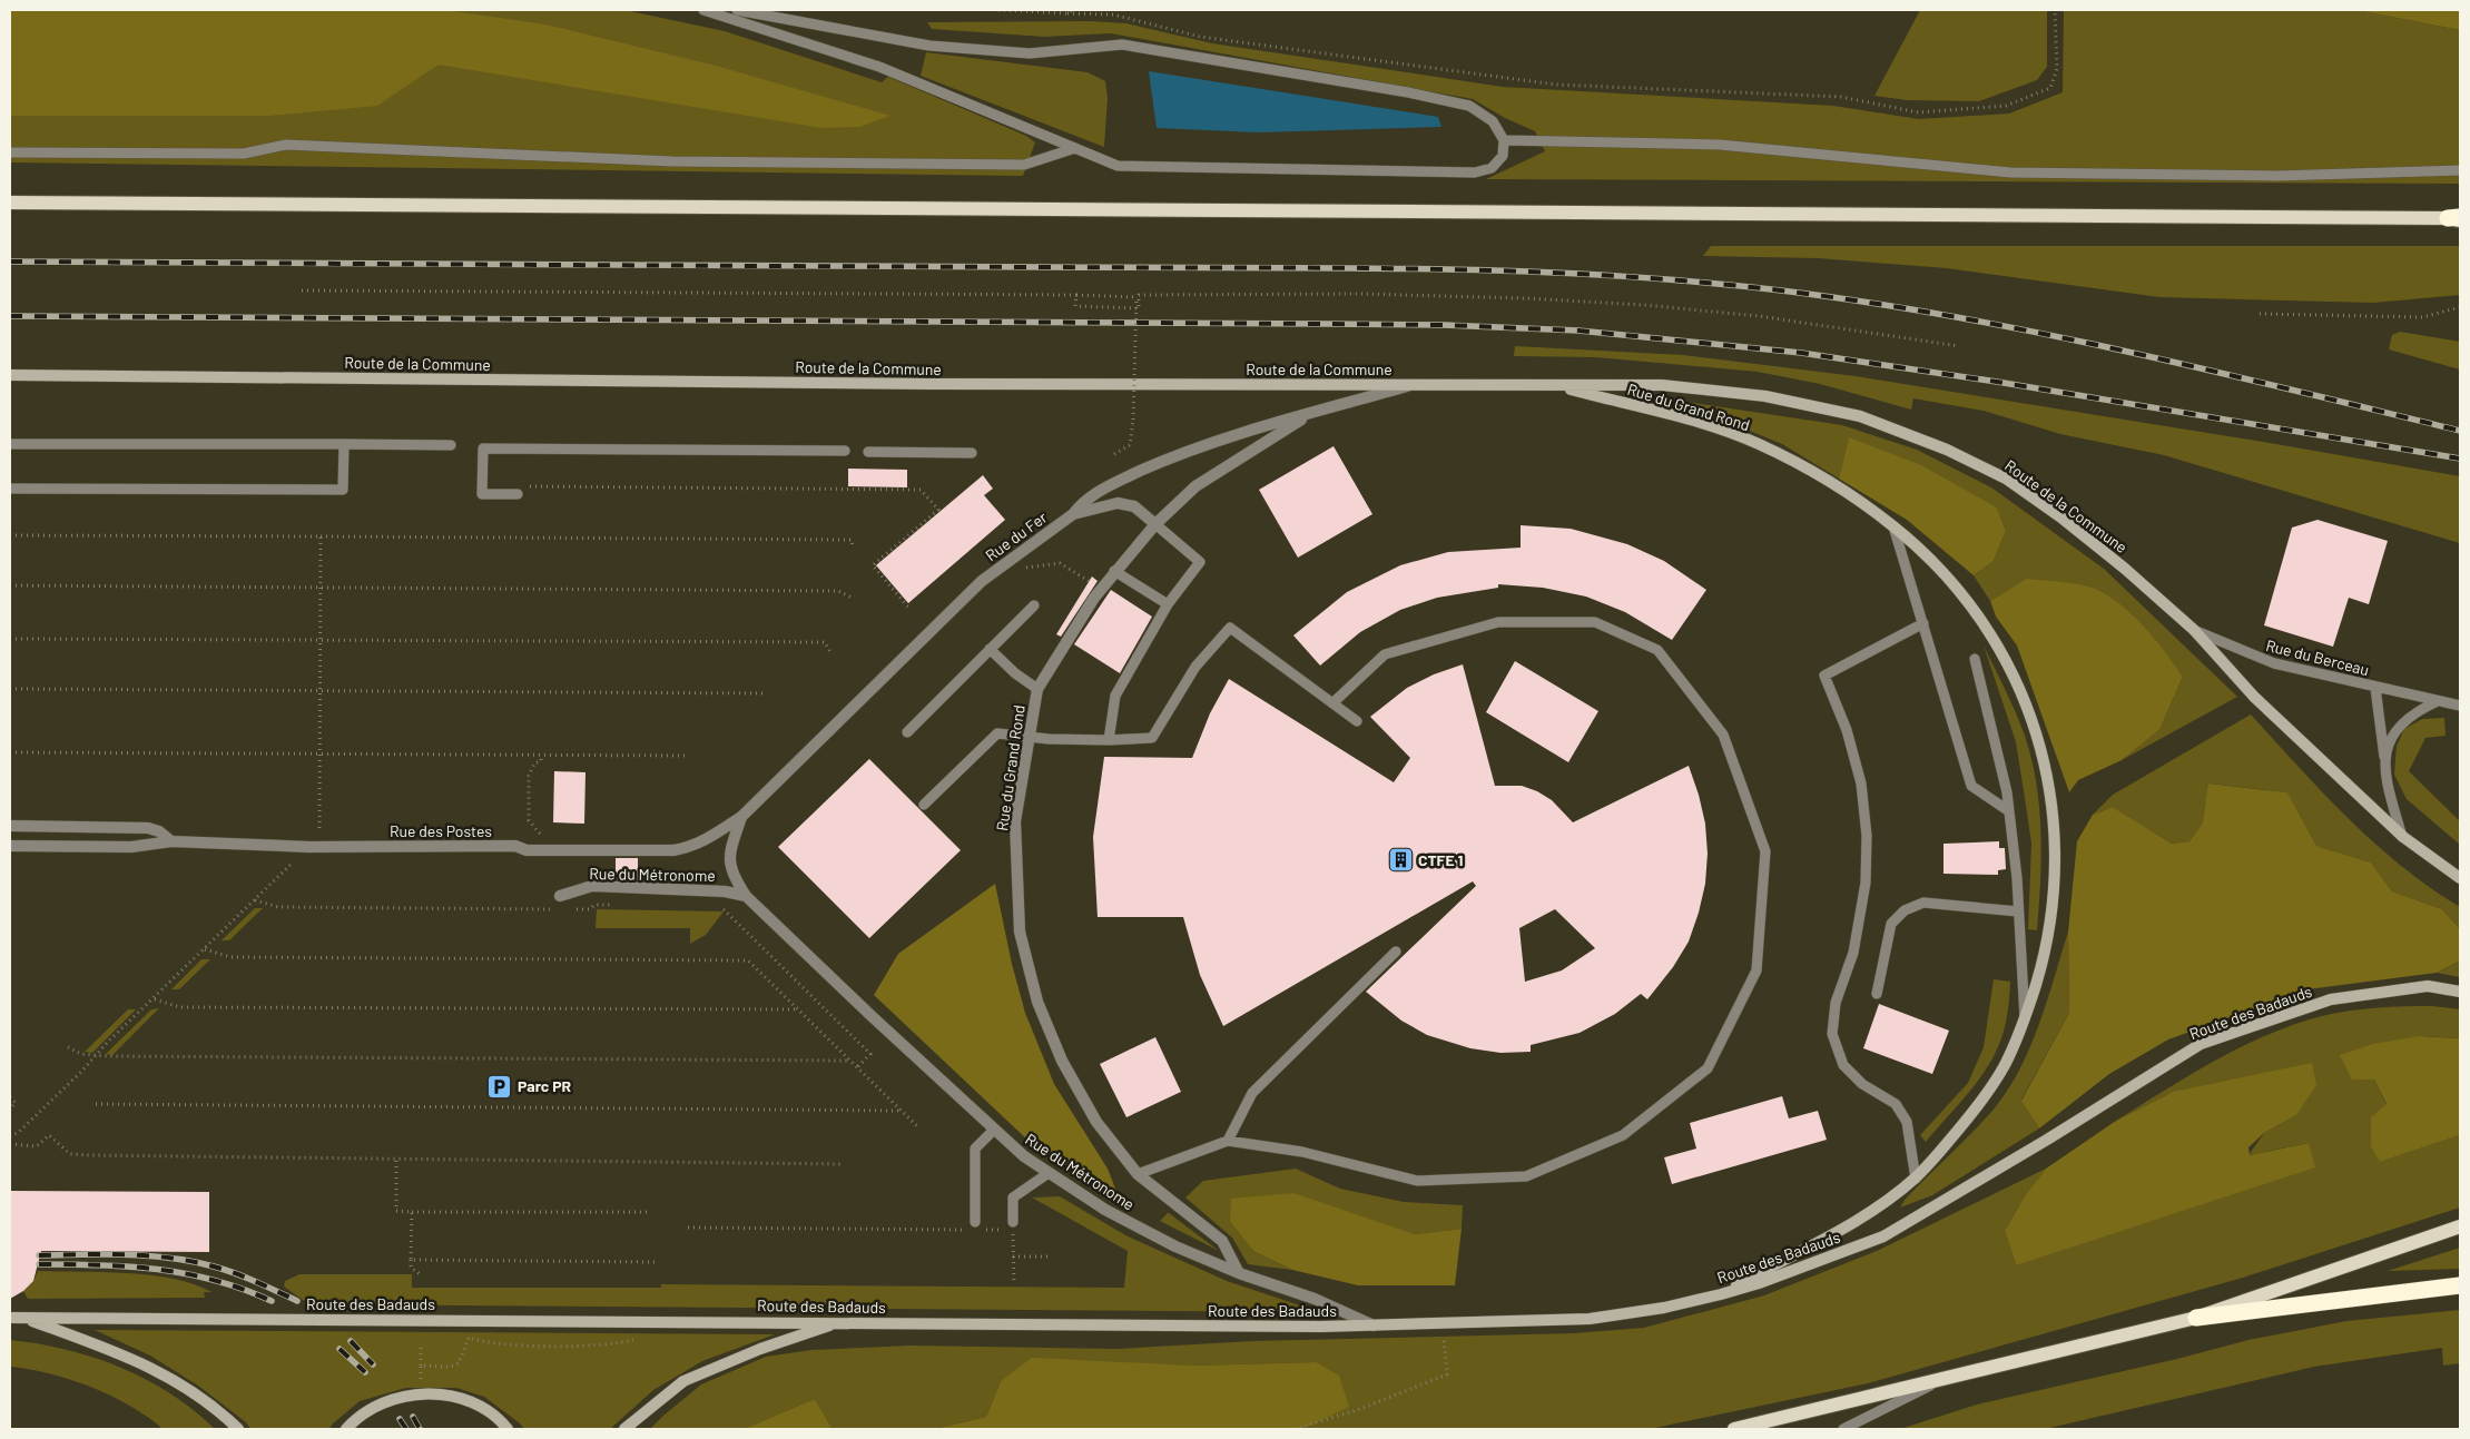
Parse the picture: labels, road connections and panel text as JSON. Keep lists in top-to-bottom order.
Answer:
{
  "streets": {
    "main road": ["Route de la Commune", "Rue du Grand Rond", "Route des Badauds"],
    "street": ["Rue du Fer", "Rue des Postes", "Rue du Métronome"],
    "lane": ["Rue du Berceau"]
  },
  "crossings": [
    ["Route de la Commune", "Rue du Grand Rond"],
    ["Route de la Commune", "Rue du Fer"],
    ["Route de la Commune", "Rue du Berceau"],
    ["Rue du Grand Rond", "Rue du Fer"],
    ["Rue du Grand Rond", "Rue du Métronome"],
    ["Rue du Grand Rond", "Route des Badauds"],
    ["Rue du Fer", "Rue des Postes"],
    ["Rue du Fer", "Rue du Métronome"],
    ["Rue du Métronome", "Route des Badauds"]
  ],
  "places": {
    "building": ["CTFE 1"],
    "parking": ["Parc PR"]
  }
}
